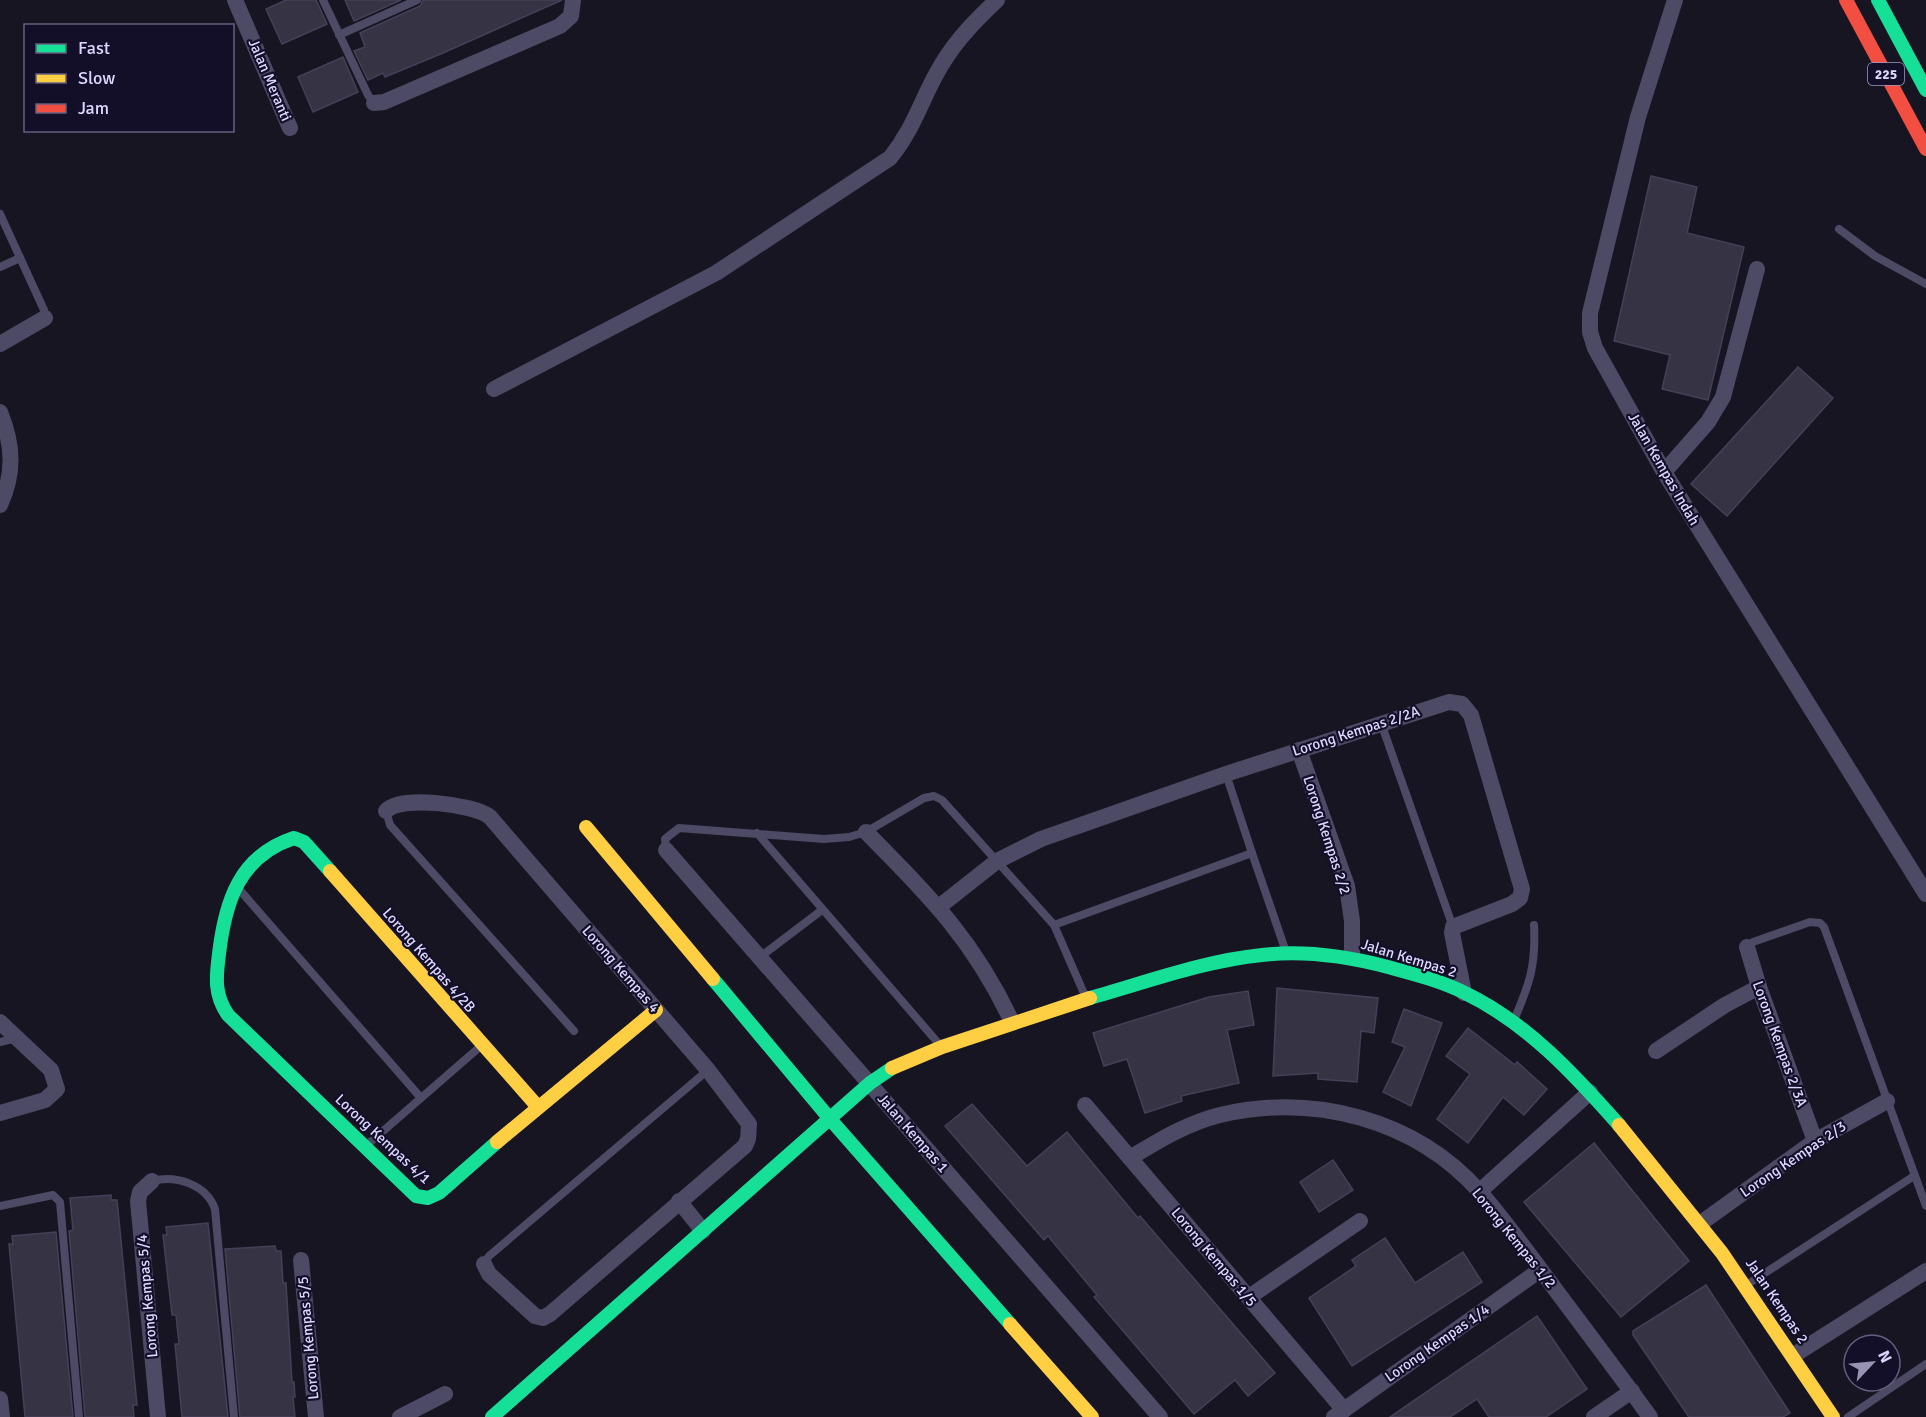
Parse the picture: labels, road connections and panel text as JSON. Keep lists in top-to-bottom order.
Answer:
{
  "streets": {
    "main road": [
      "225",
      "Jalan Kempas 2",
      "Lorong Kempas 4/2B",
      "Lorong Kempas 4/1"
    ],
    "street": [
      "Jalan Meranti",
      "Jalan Kempas Indah",
      "Lorong Kempas 2/2A",
      "Lorong Kempas 2/2",
      "Lorong Kempas 4",
      "Lorong Kempas 2/3A",
      "Jalan Kempas 1",
      "Lorong Kempas 2/3",
      "Lorong Kempas 1/2",
      "Lorong Kempas 1/5",
      "Lorong Kempas 5/4",
      "Lorong Kempas 5/5",
      "Lorong Kempas 1/4"
    ]
  },
  "crossings": [
    ["Lorong Kempas 2/2A", "Lorong Kempas 2/2"],
    ["Lorong Kempas 2/2", "Jalan Kempas 2"],
    ["Jalan Kempas 2", "Jalan Kempas 1"],
    ["Jalan Kempas 2", "Lorong Kempas 2/3"],
    ["Lorong Kempas 4/2B", "Lorong Kempas 4/1"],
    ["Lorong Kempas 4", "Lorong Kempas 4/1"],
    ["Lorong Kempas 2/3A", "Lorong Kempas 2/3"],
    ["Lorong Kempas 1/2", "Lorong Kempas 1/5"],
    ["Lorong Kempas 1/2", "Lorong Kempas 1/4"],
    ["Lorong Kempas 1/5", "Lorong Kempas 1/4"]
  ],
  "legend": ["Fast", "Slow", "Jam"],
  "north": "top right"
}
